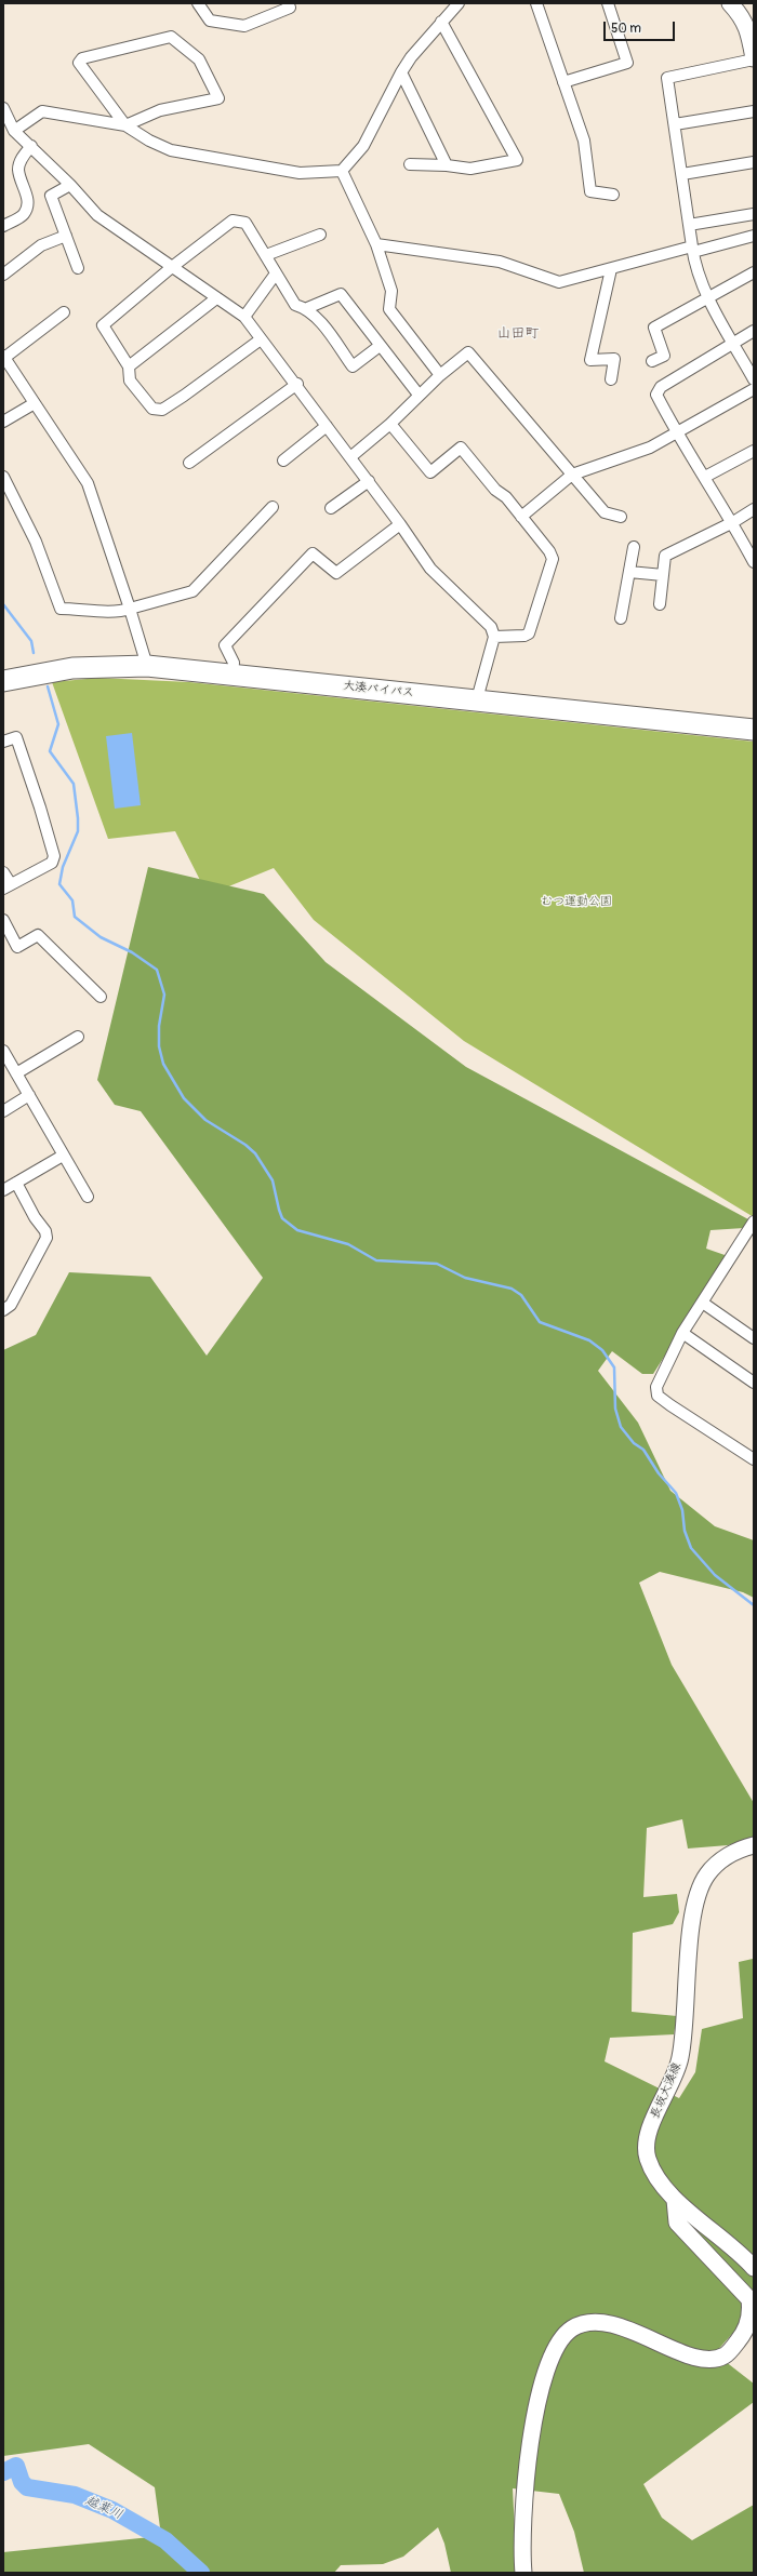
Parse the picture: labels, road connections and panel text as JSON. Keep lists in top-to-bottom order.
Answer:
{
  "streets": {
    "highway": ["大湊バイパス"],
    "street": ["長坂大湊線"]
  },
  "districts": ["山田町"],
  "water": ["越葉川"],
  "parks": ["むつ運動公園"],
  "scale_bar": "50 m"
}
